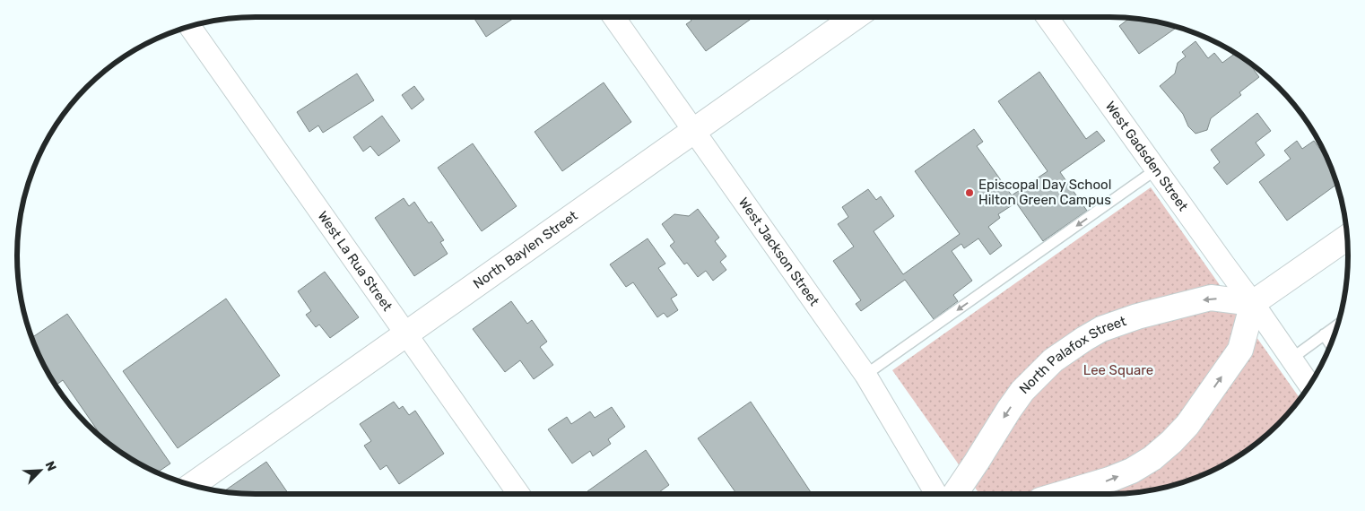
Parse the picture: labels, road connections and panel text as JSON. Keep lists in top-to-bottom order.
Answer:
{
  "streets": {
    "street": [
      "West Gadsden Street",
      "North Baylen Street",
      "West Jackson Street",
      "West La Rua Street",
      "North Palafox Street"
    ]
  },
  "crossings": [
    ["West Gadsden Street", "North Palafox Street"],
    ["North Baylen Street", "West Jackson Street"],
    ["North Baylen Street", "West La Rua Street"]
  ],
  "parks": ["Lee Square"],
  "places": ["Episcopal Day School Hilton Green Campus"],
  "north": "top right"
}
